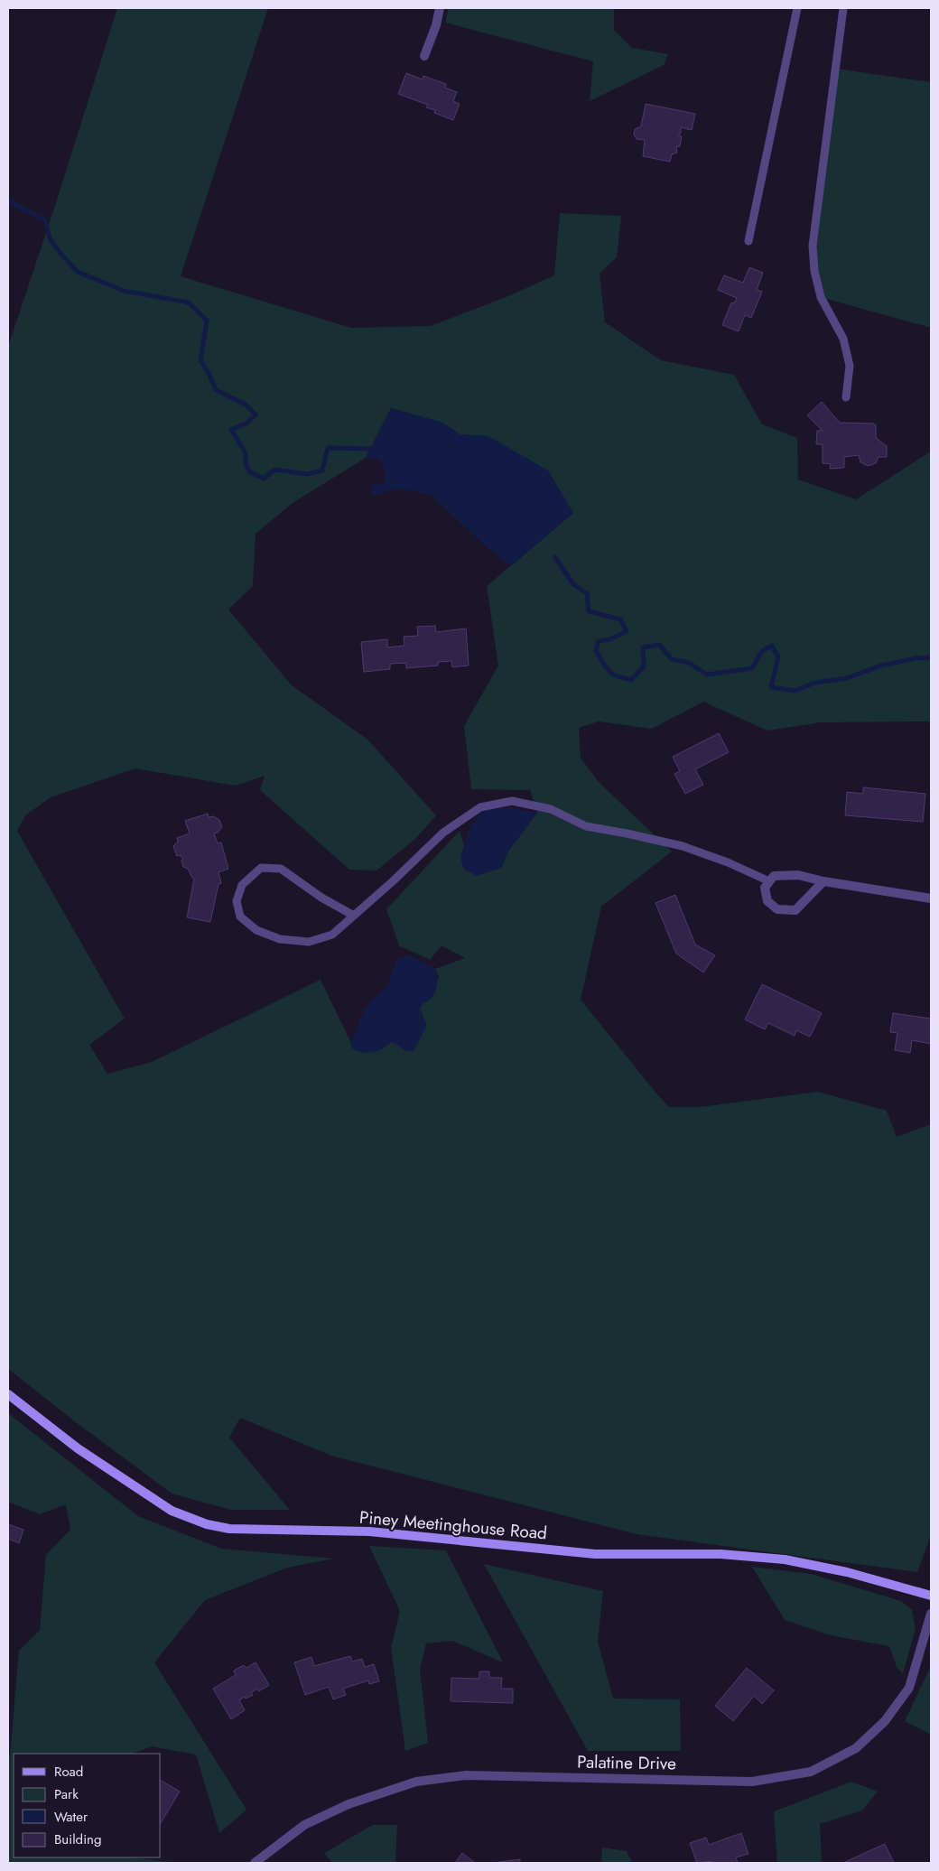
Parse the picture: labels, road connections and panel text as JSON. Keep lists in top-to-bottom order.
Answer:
{
  "streets": {
    "main road": ["Piney Meetinghouse Road"],
    "street": ["Palatine Drive"]
  },
  "legend": [
    "Road",
    "Park",
    "Water",
    "Building"
  ]
}
